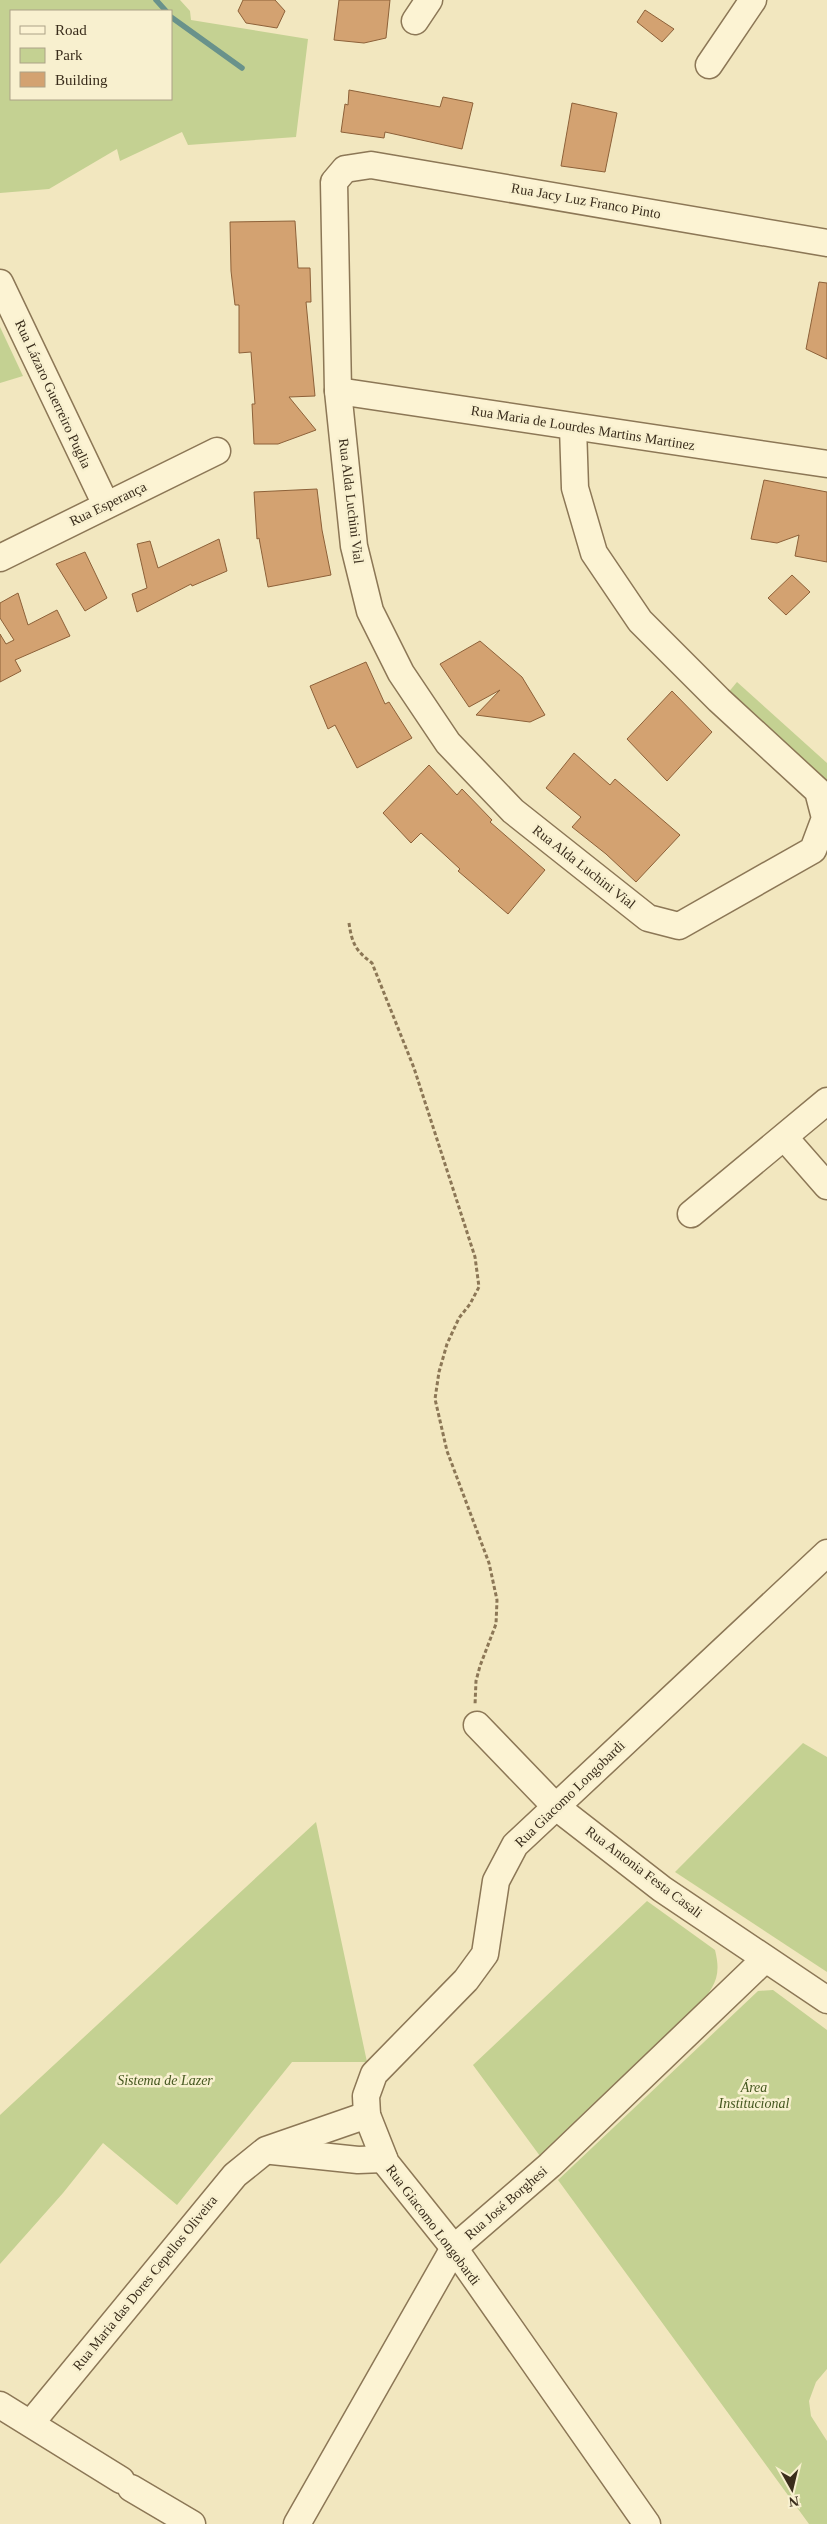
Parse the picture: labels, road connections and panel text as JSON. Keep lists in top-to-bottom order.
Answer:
{
  "streets": {
    "street": [
      "Rua Jacy Luz Franco Pinto",
      "Rua Lázaro Guerreiro Puglia",
      "Rua Maria de Lourdes Martins Martinez",
      "Rua Alda Luchini Vial",
      "Rua Esperança",
      "Rua Giacomo Longobardi",
      "Rua Antonia Festa Casali",
      "Rua José Borghesi",
      "Rua Maria das Dores Cepellos Oliveira"
    ]
  },
  "crossings": [
    ["Rua Jacy Luz Franco Pinto", "Rua Alda Luchini Vial"],
    ["Rua Lázaro Guerreiro Puglia", "Rua Esperança"],
    ["Rua Maria de Lourdes Martins Martinez", "Rua Alda Luchini Vial"],
    ["Rua Giacomo Longobardi", "Rua Antonia Festa Casali"],
    ["Rua Giacomo Longobardi", "Rua José Borghesi"],
    ["Rua Giacomo Longobardi", "Rua Maria das Dores Cepellos Oliveira"],
    ["Rua Antonia Festa Casali", "Rua José Borghesi"]
  ],
  "parks": ["Sistema de Lazer", "Área Institucional"],
  "legend": ["Road", "Park", "Building"],
  "north": "bottom"
}
